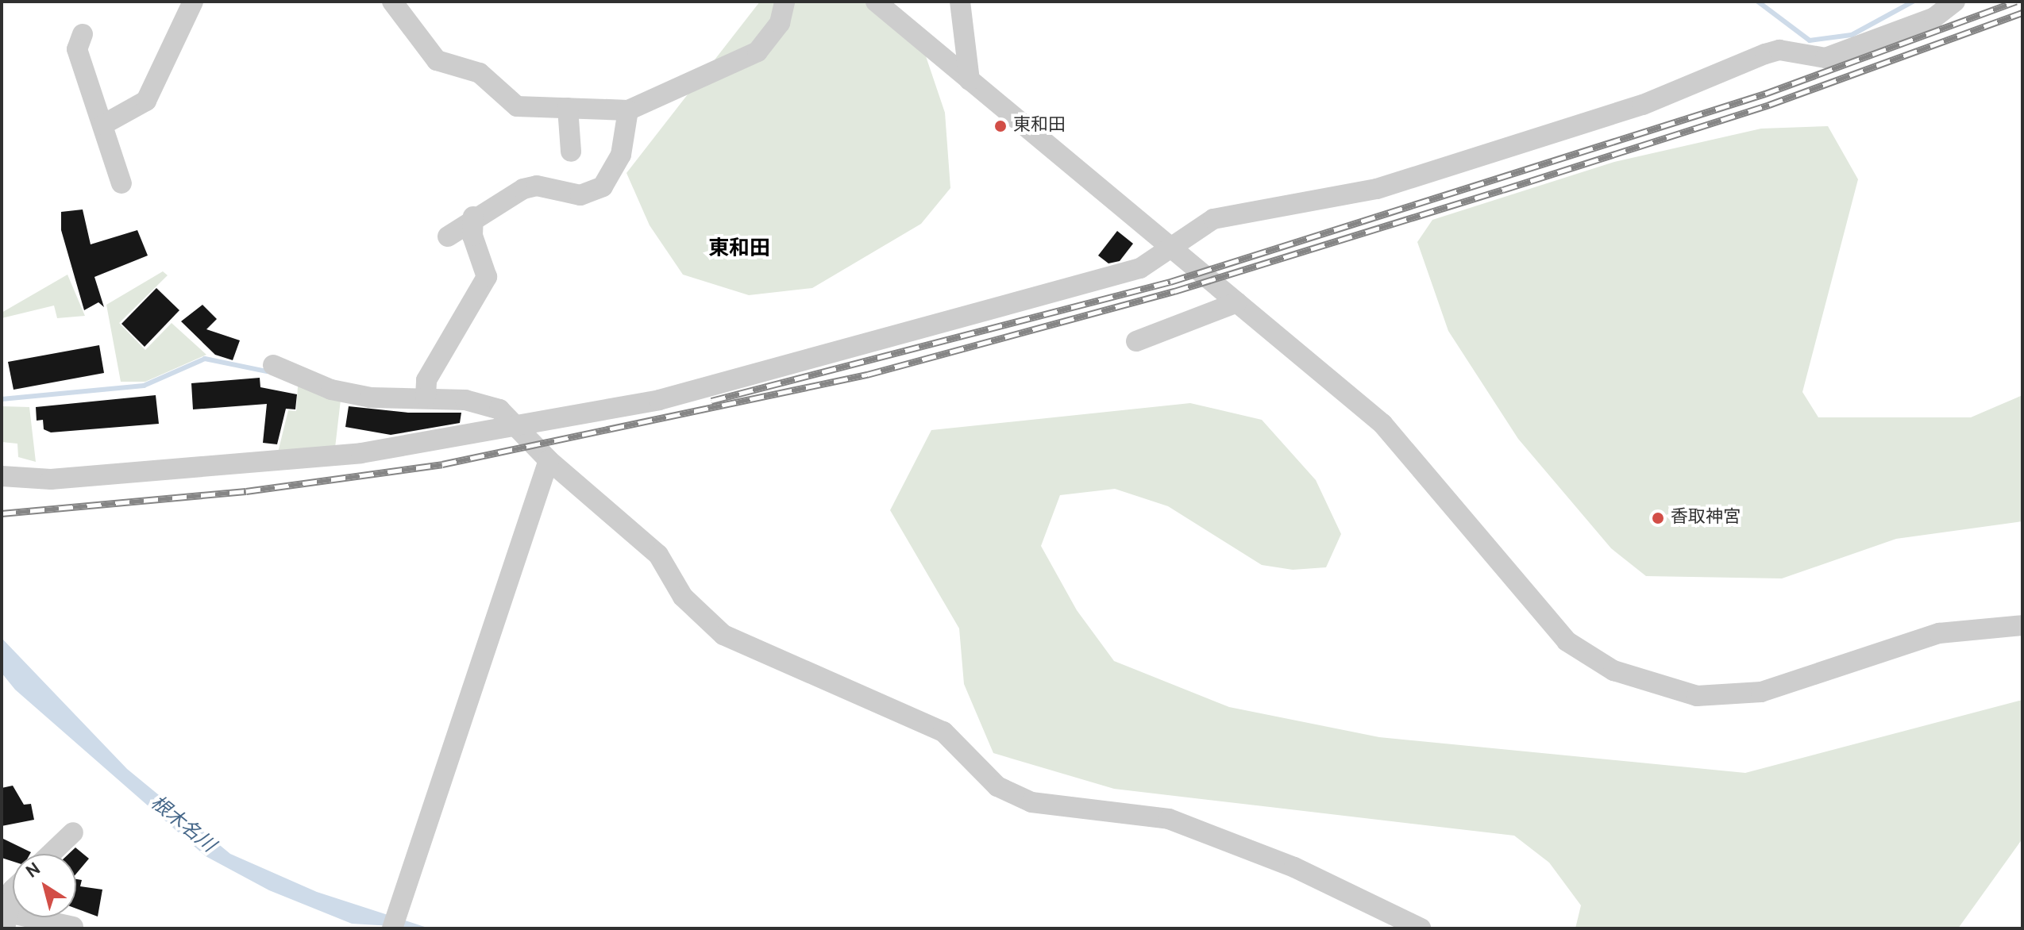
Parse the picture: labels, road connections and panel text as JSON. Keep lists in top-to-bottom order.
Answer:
{
  "districts": ["東和田"],
  "water": ["根木名川"],
  "places": ["東和田", "香取神宮"],
  "north": "top left"
}
